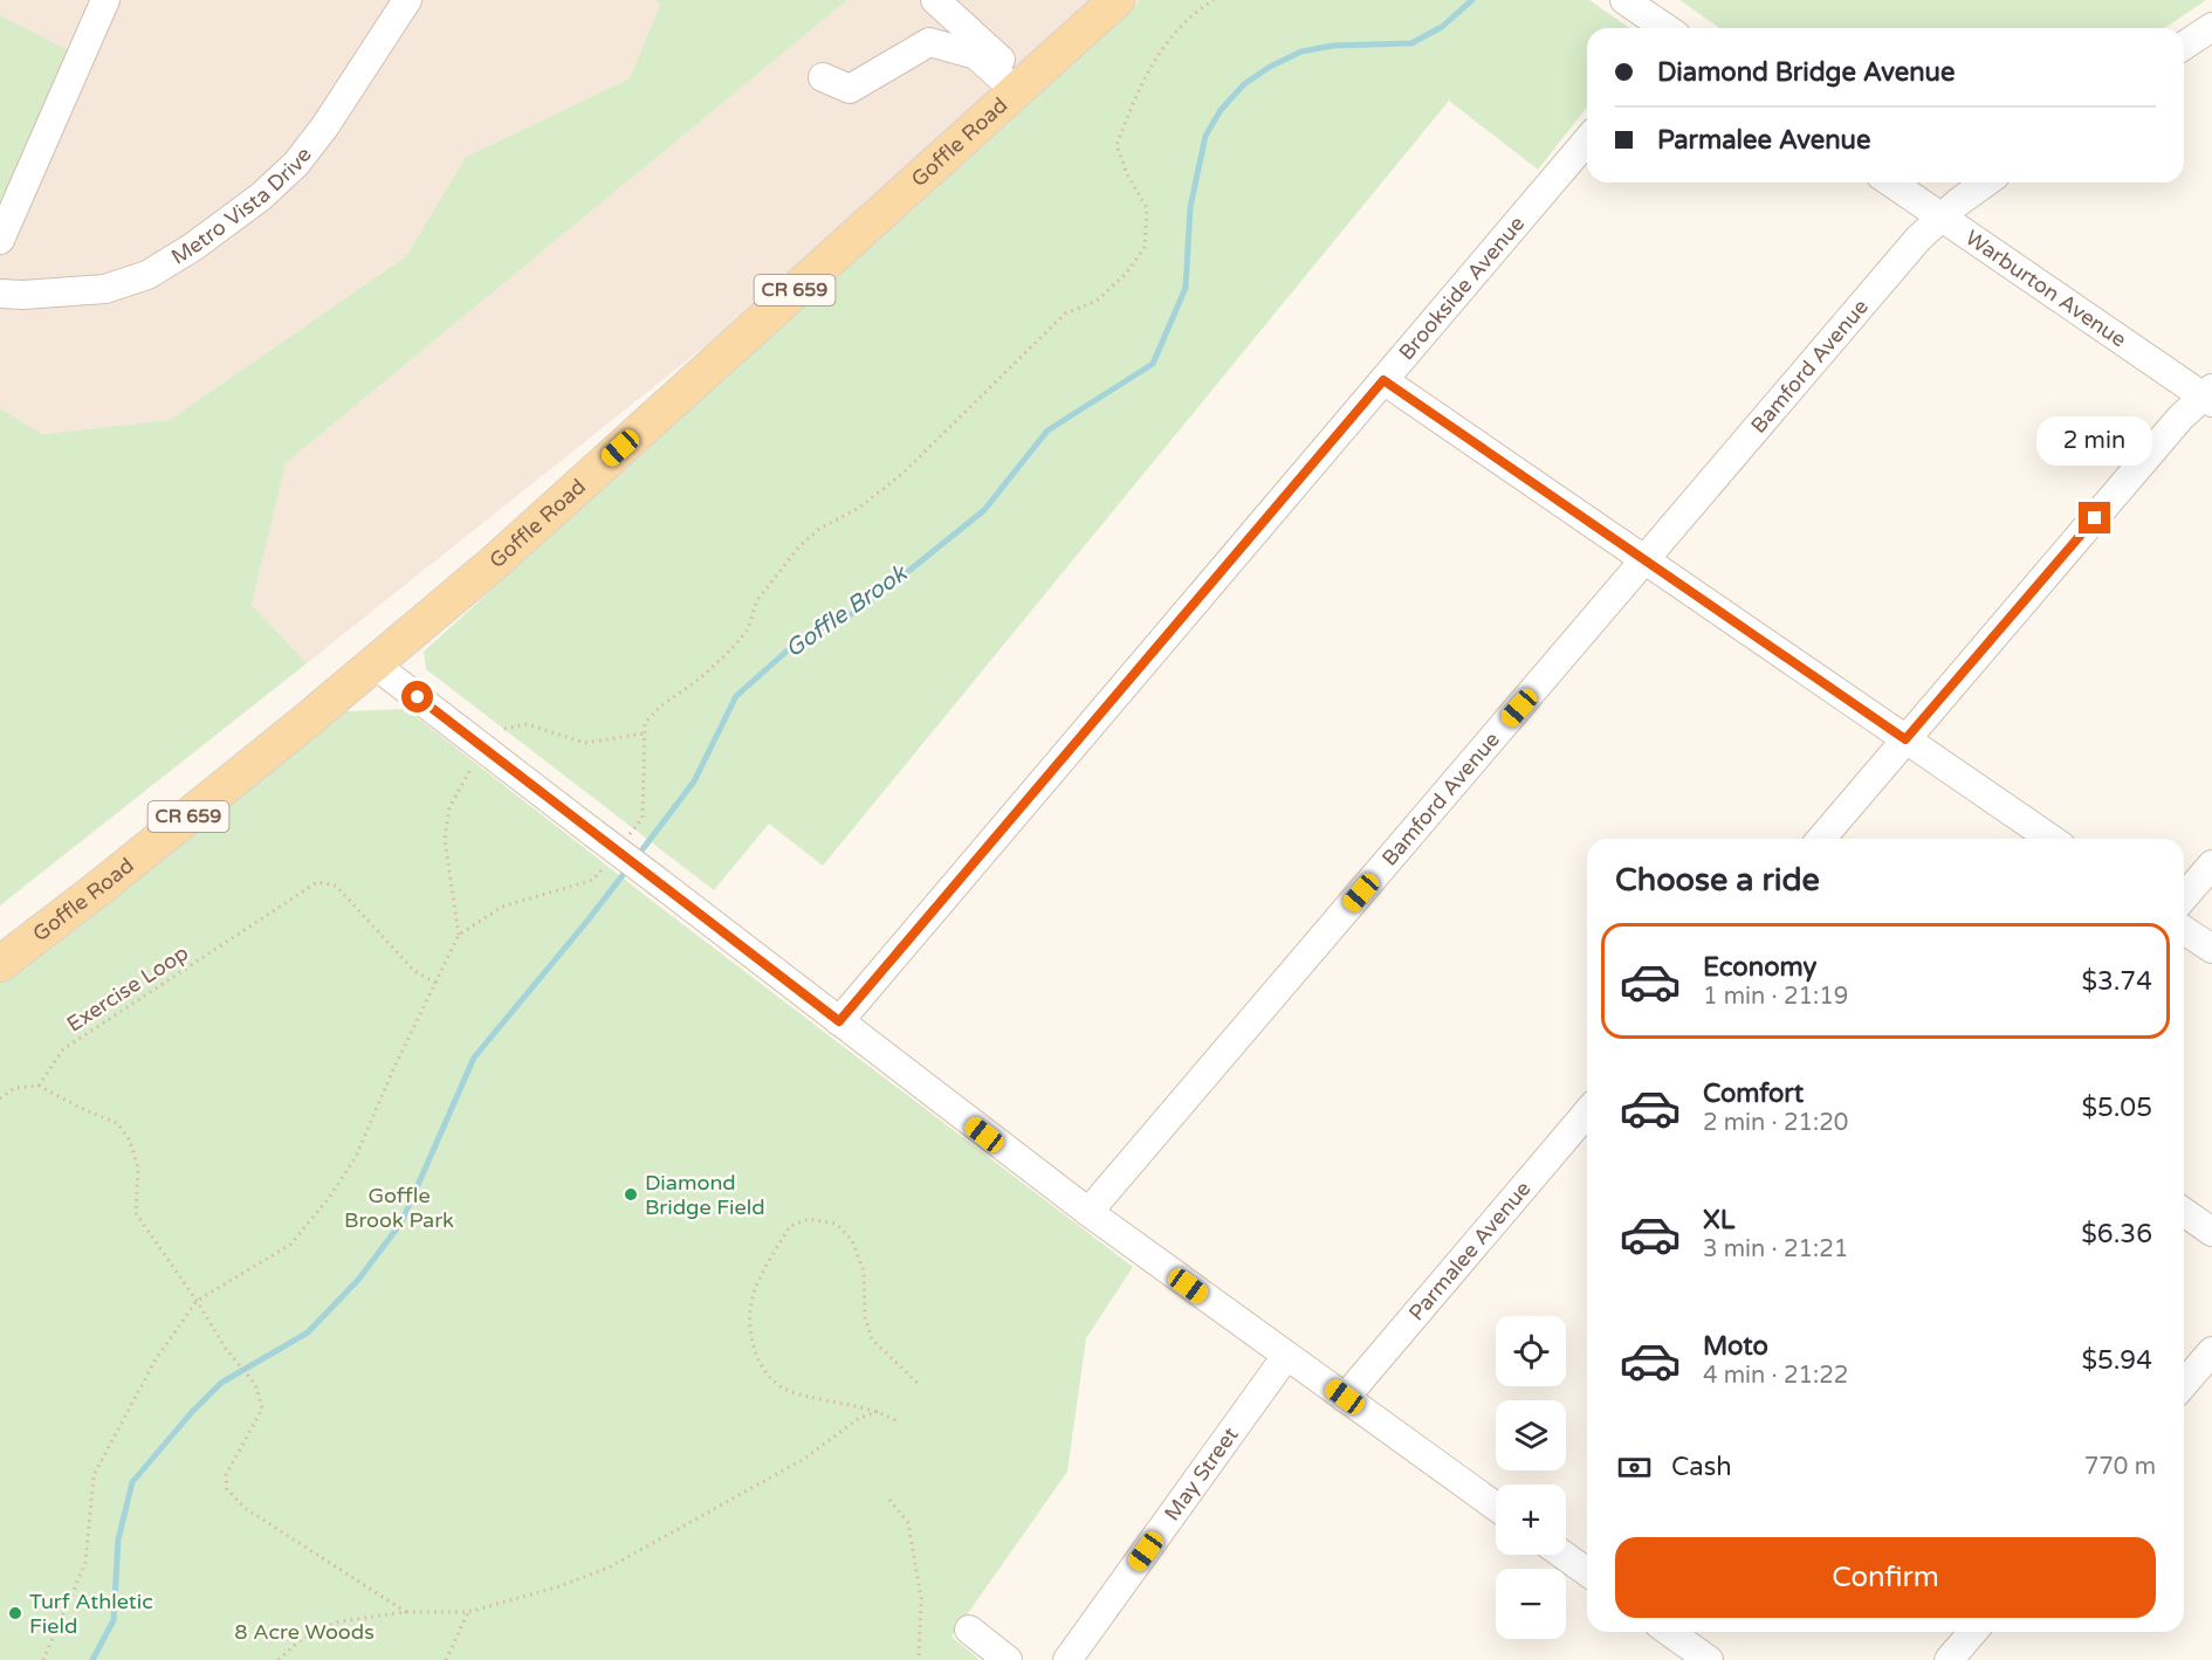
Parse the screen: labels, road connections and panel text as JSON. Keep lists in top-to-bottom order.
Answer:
{
  "streets": {
    "main road": ["Goffle Road", "CR 659"],
    "street": [
      "Metro Vista Drive",
      "Brookside Avenue",
      "Warburton Avenue",
      "Bamford Avenue",
      "Parmalee Avenue",
      "May Street"
    ],
    "path": ["Exercise Loop"]
  },
  "crossings": [
    ["Warburton Avenue", "Bamford Avenue"]
  ],
  "water": ["Goffle Brook"],
  "parks": ["Goffle Brook Park", "8 Acre Woods"],
  "places": ["Diamond Bridge Field", "Turf Athletic Field"],
  "page": {
    "banner": ["Diamond Bridge Avenue", "Parmalee Avenue"],
    "bubble": "2 min",
    "heading": "Choose a ride",
    "list": [
      {
        "name": "Economy",
        "note": "1 min · 21:19",
        "value": "$3.74"
      },
      {
        "name": "Comfort",
        "note": "2 min · 21:20",
        "value": "$5.05"
      },
      {
        "name": "XL",
        "note": "3 min · 21:21",
        "value": "$6.36"
      },
      {
        "name": "Moto",
        "note": "4 min · 21:22",
        "value": "$5.94"
      }
    ],
    "map_buttons": ["+", "−"],
    "pay": ["Cash", "770 m"],
    "buttons": "Confirm"
  }
}
